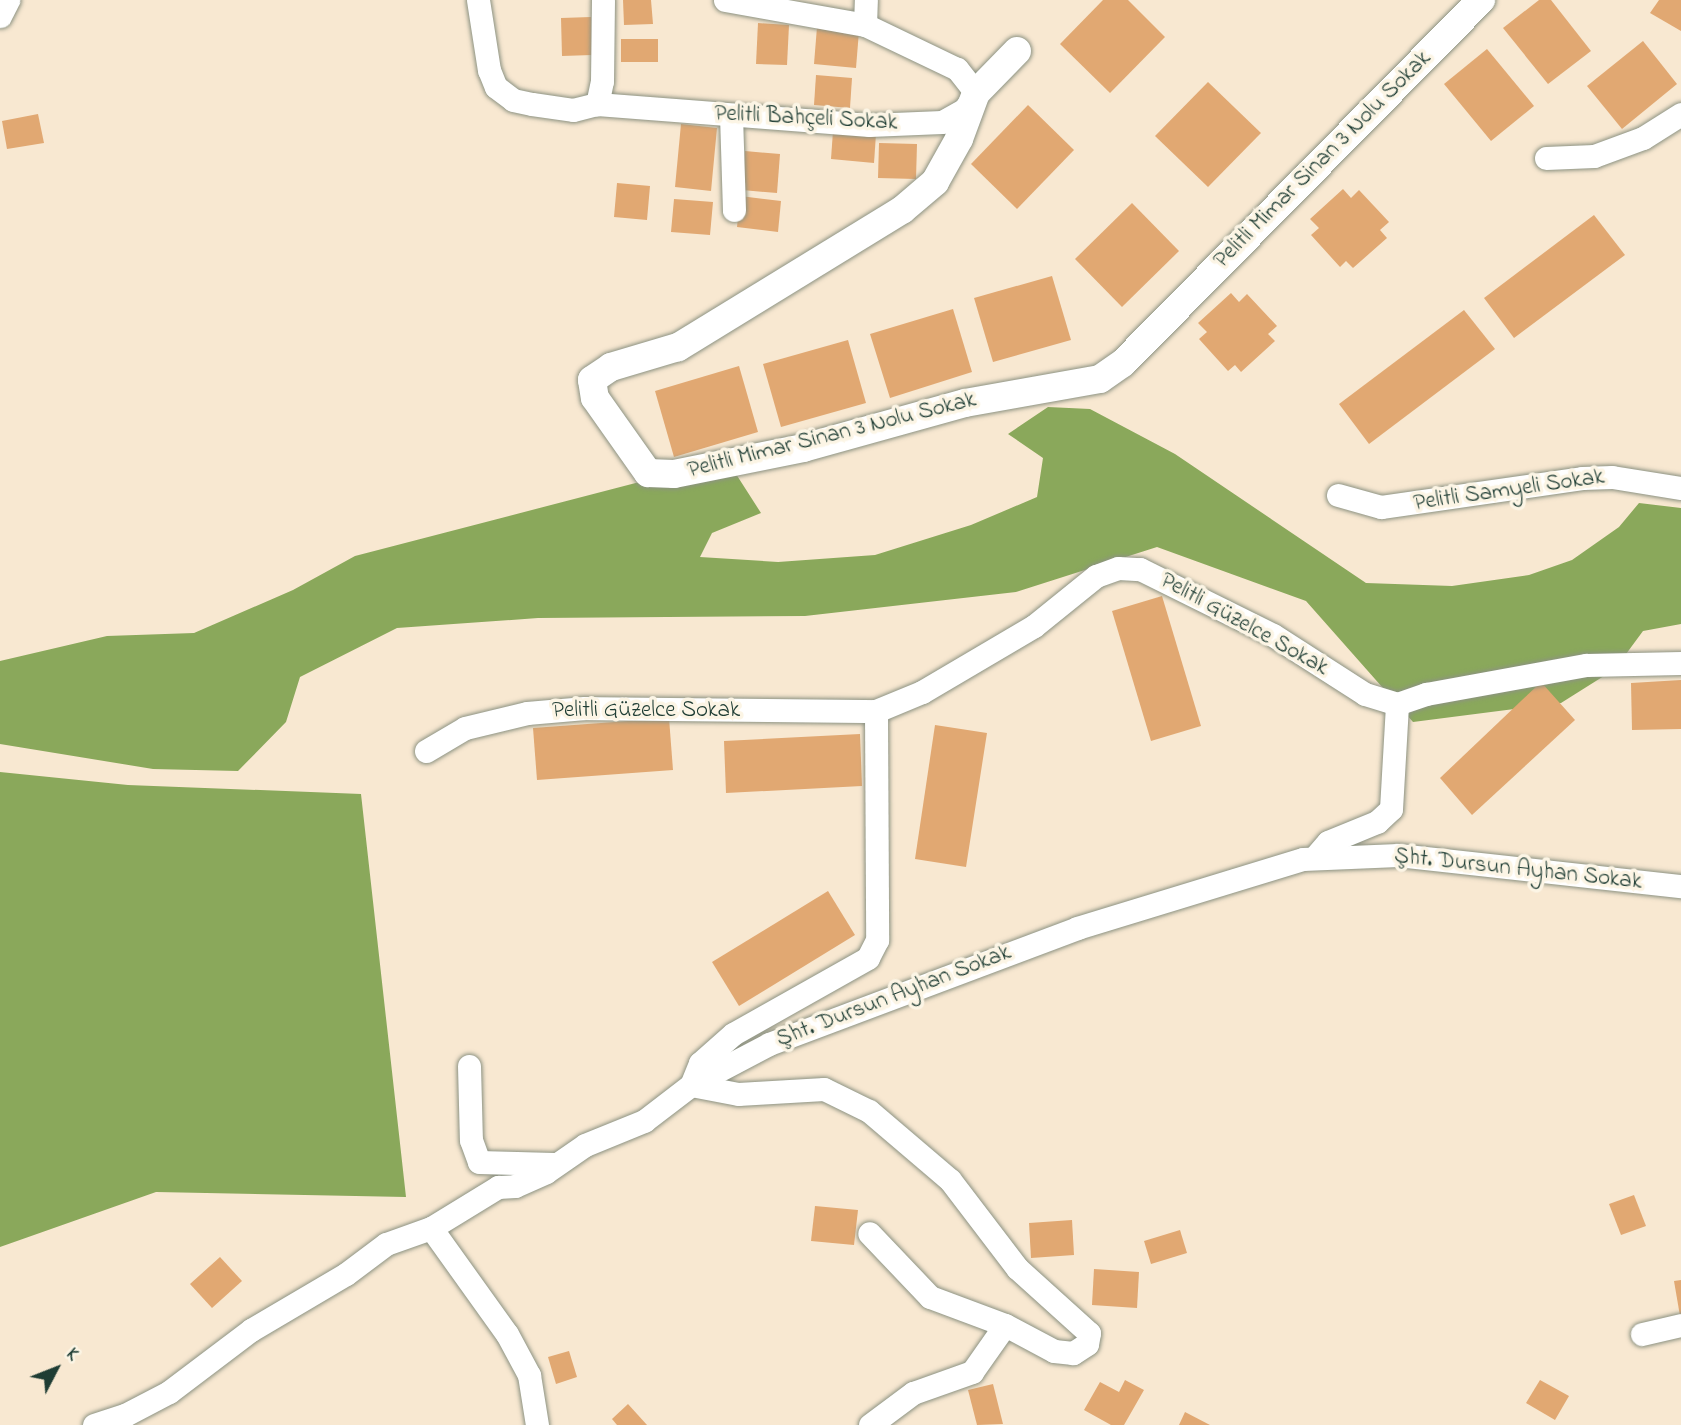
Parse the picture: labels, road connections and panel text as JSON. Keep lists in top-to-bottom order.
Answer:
{
  "streets": {
    "street": [
      "Pelitli Bahçeli Sokak",
      "Pelitli Mimar Sinan 3 Nolu Sokak",
      "Pelitli Samyeli Sokak",
      "Pelitli Güzelce Sokak",
      "Şht. Dursun Ayhan Sokak"
    ]
  },
  "crossings": [
    ["Pelitli Bahçeli Sokak", "Pelitli Mimar Sinan 3 Nolu Sokak"],
    ["Pelitli Güzelce Sokak", "Şht. Dursun Ayhan Sokak"]
  ],
  "north": "top right"
}
